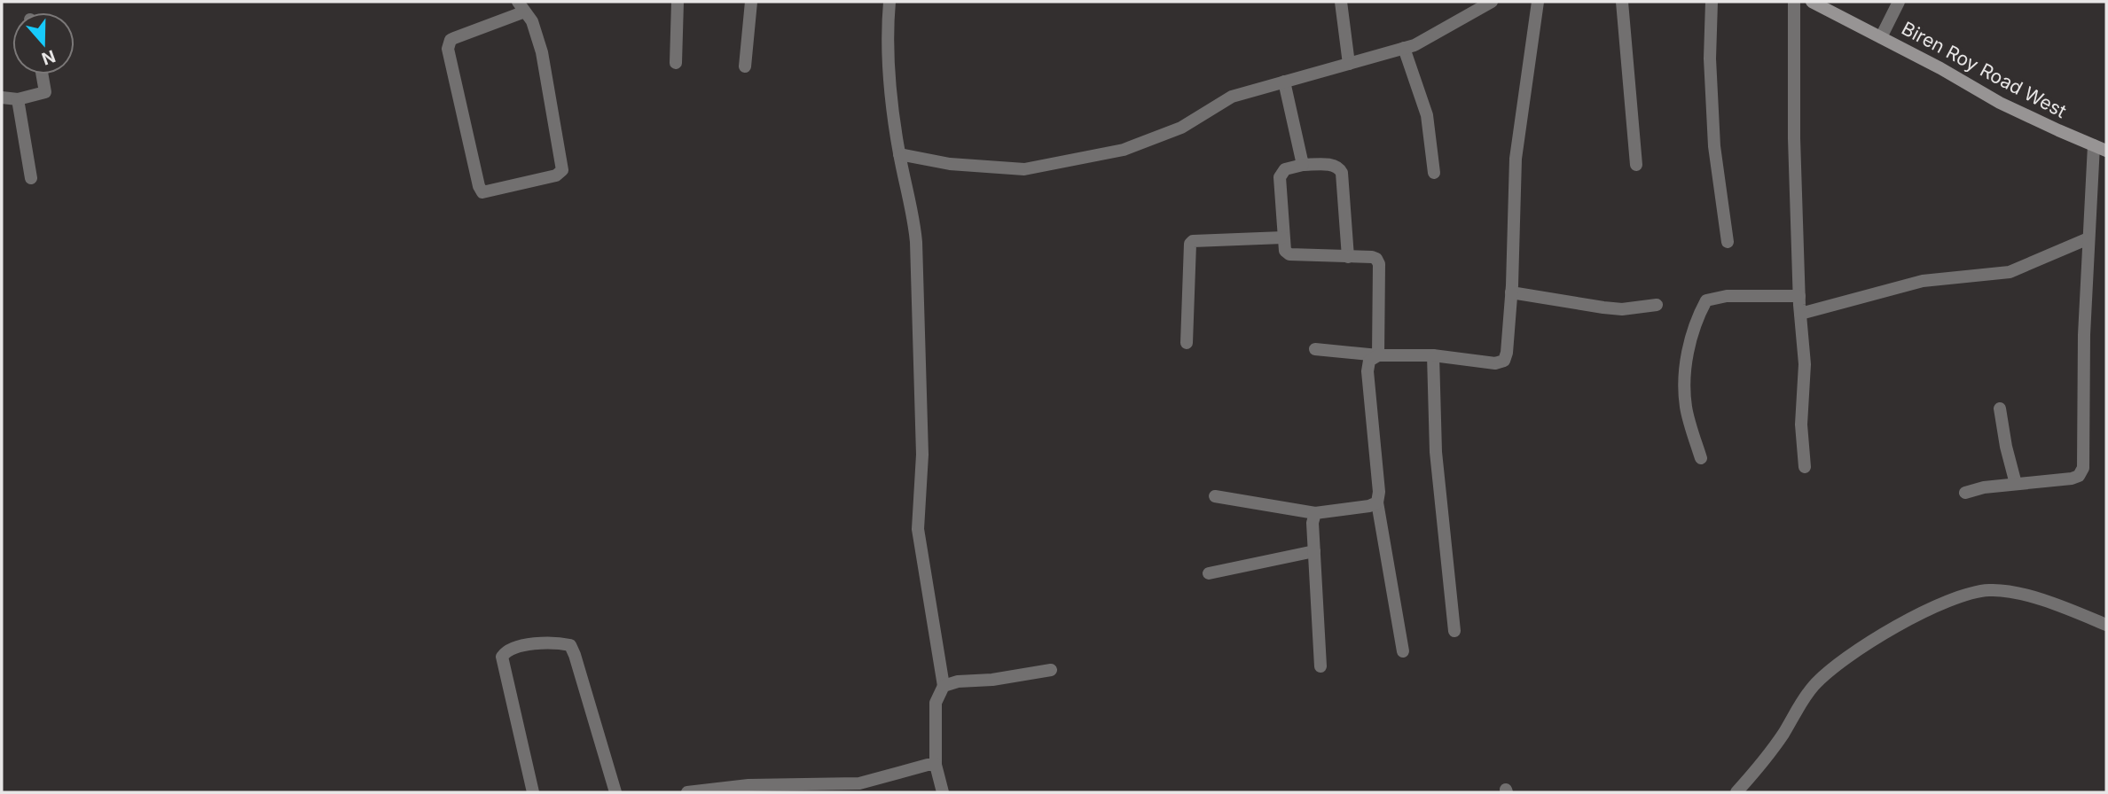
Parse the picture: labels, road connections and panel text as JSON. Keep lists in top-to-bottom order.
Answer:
{
  "streets": {
    "main road": ["Biren Roy Road West"]
  },
  "north": "bottom"
}
